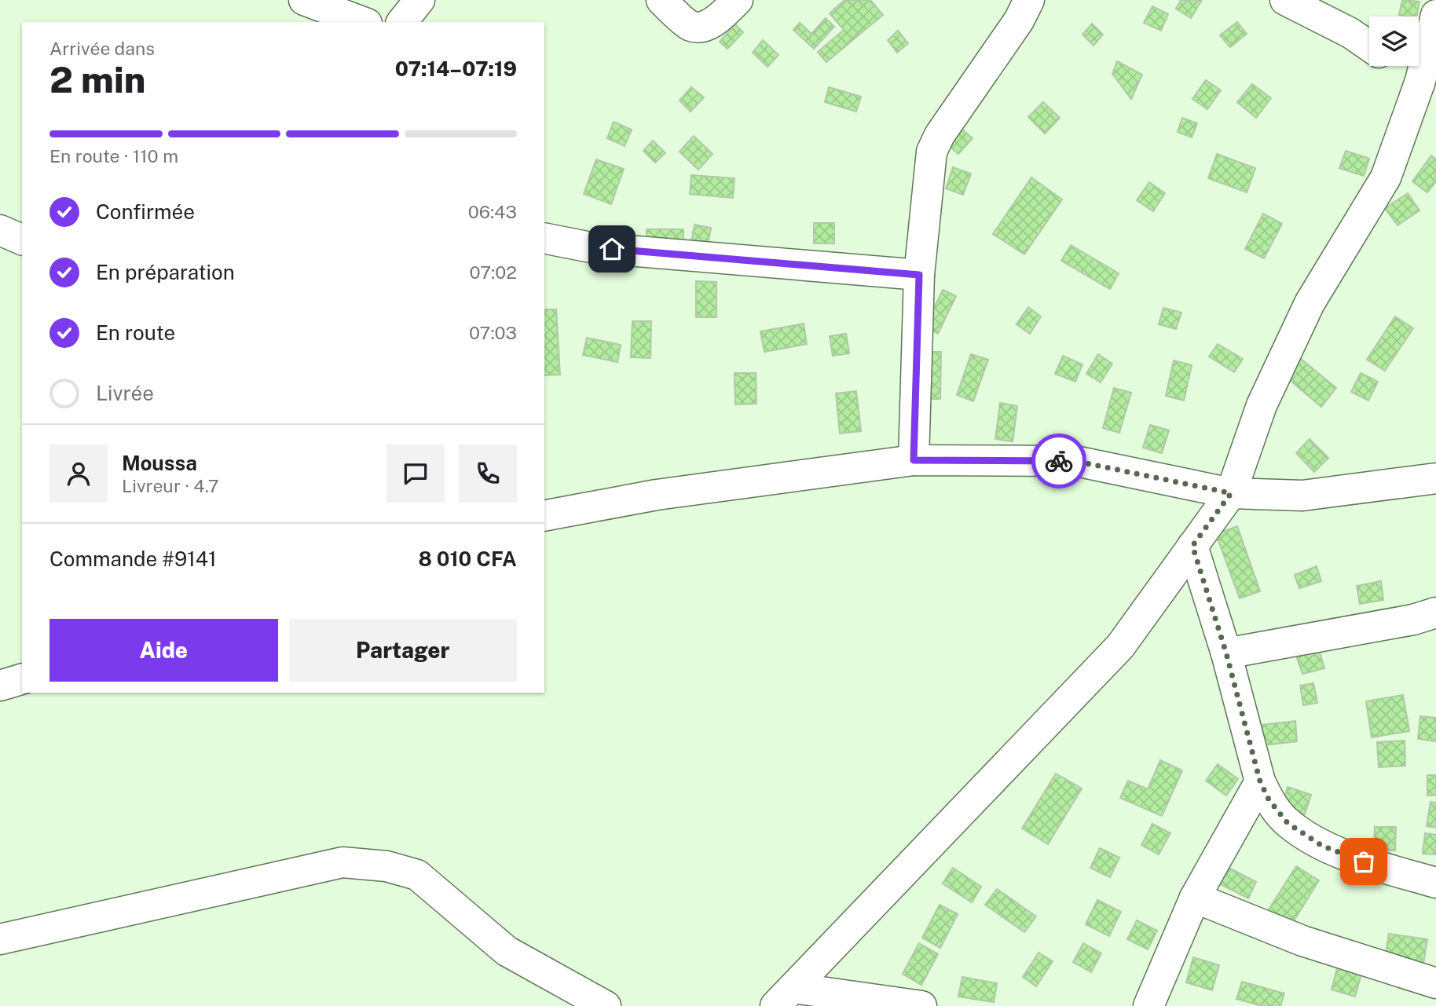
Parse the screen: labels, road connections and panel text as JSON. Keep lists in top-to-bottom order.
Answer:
{
  "page": {
    "heading": ["2 min", "Arrivée dans", "07:14–07:19"],
    "panel": [
      "Moussa",
      "Livreur · 4.7",
      "Commande #9141",
      "8 010 CFA"
    ],
    "bar": "En route · 110 m",
    "list": [
      ["Confirmée", "06:43"],
      ["En préparation", "07:02"],
      ["En route", "07:03"],
      "Livrée"
    ],
    "buttons": ["Aide", "Partager"]
  }
}
